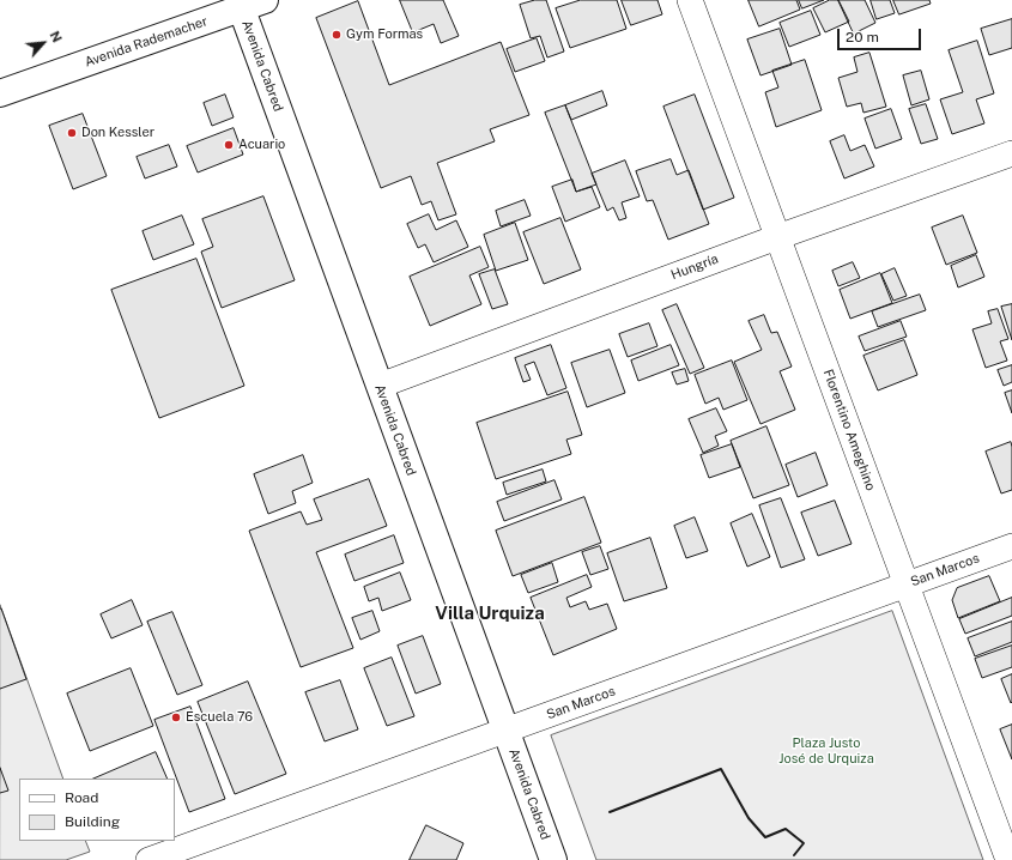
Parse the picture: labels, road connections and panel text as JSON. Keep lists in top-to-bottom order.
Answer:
{
  "streets": {
    "main road": ["Avenida Rademacher", "Avenida Cabred"],
    "street": ["Hungría", "Florentino Ameghino", "San Marcos"]
  },
  "crossings": [
    ["Avenida Rademacher", "Avenida Cabred"],
    ["Avenida Cabred", "Hungría"],
    ["Avenida Cabred", "San Marcos"],
    ["Hungría", "Florentino Ameghino"],
    ["Florentino Ameghino", "San Marcos"]
  ],
  "districts": ["Villa Urquiza"],
  "parks": ["Plaza Justo José de Urquiza"],
  "places": [
    "Gym Formas",
    "Don Kessler",
    "Acuario",
    "Escuela 76"
  ],
  "legend": ["Road", "Building"],
  "scale_bar": "20 m",
  "north": "top right"
}
